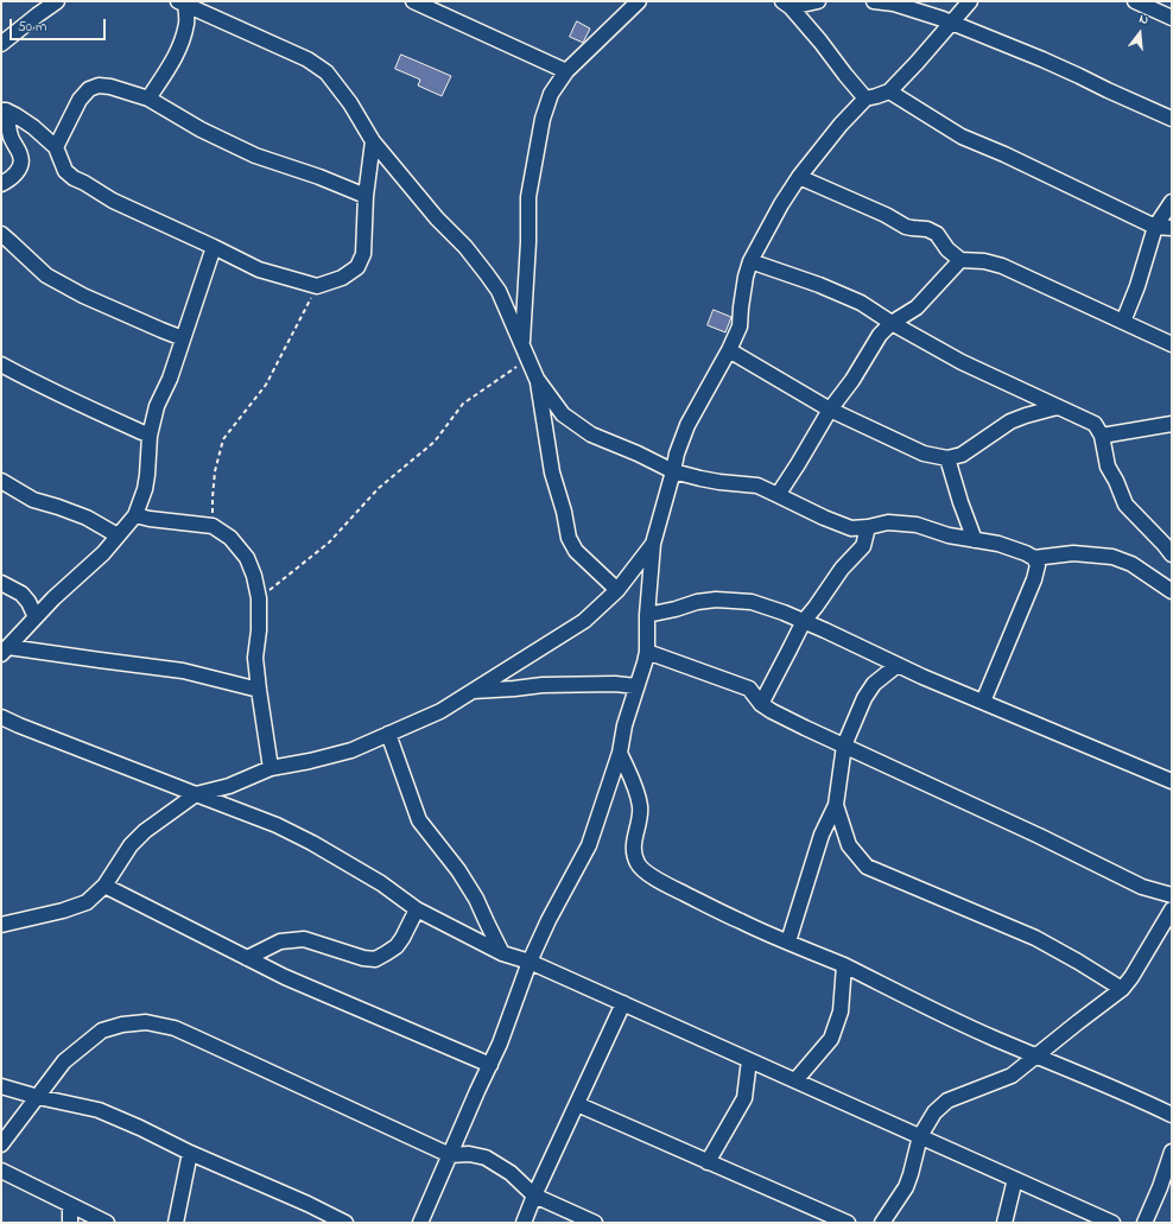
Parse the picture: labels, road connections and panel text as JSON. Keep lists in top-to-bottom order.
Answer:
{
  "scale_bar": "50 m",
  "north": "top"
}
